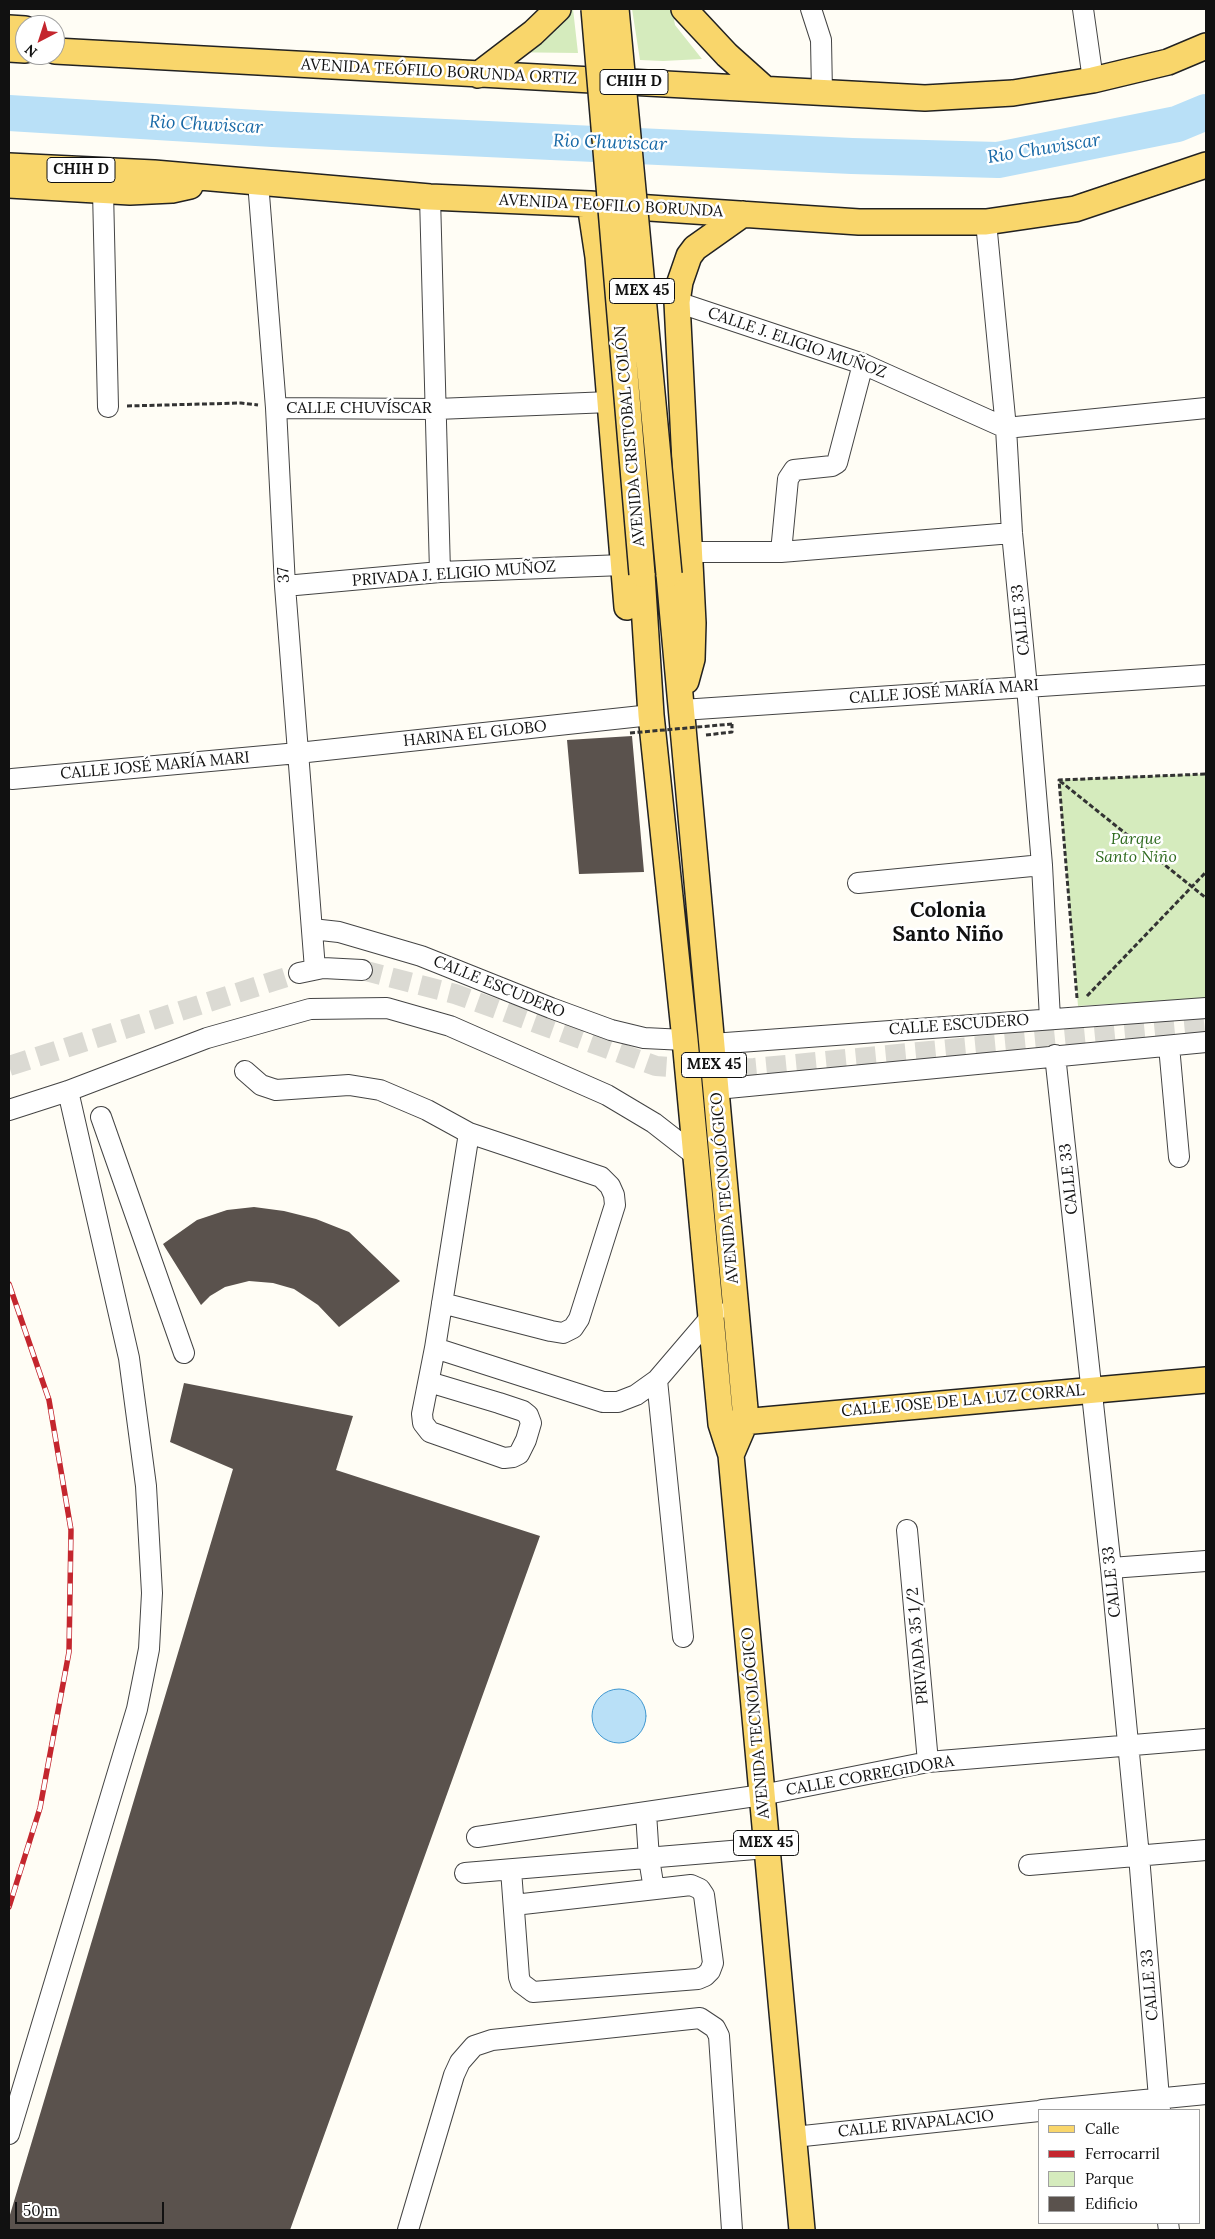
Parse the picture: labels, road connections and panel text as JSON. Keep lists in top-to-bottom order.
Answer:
{
  "streets": {
    "main road": [
      "AVENIDA TEÓFILO BORUNDA ORTIZ",
      "CHIH D",
      "AVENIDA TEOFILO BORUNDA",
      "MEX 45",
      "AVENIDA CRISTOBAL COLÓN",
      "AVENIDA TECNOLÓGICO",
      "CALLE JOSE DE LA LUZ CORRAL"
    ],
    "street": [
      "CALLE J. ELIGIO MUÑOZ",
      "CALLE CHUVÍSCAR",
      "PRIVADA J. ELIGIO MUÑOZ",
      "37",
      "CALLE 33",
      "CALLE JOSÉ MARÍA MARI",
      "HARINA EL GLOBO",
      "CALLE ESCUDERO",
      "PRIVADA 35 1/2",
      "CALLE CORREGIDORA",
      "CALLE RIVAPALACIO"
    ]
  },
  "crossings": [
    ["AVENIDA TEOFILO BORUNDA", "37"],
    ["AVENIDA TEOFILO BORUNDA", "CALLE 33"],
    ["CALLE J. ELIGIO MUÑOZ", "CALLE 33"],
    ["CALLE CHUVÍSCAR", "37"],
    ["AVENIDA CRISTOBAL COLÓN", "PRIVADA J. ELIGIO MUÑOZ"],
    ["AVENIDA CRISTOBAL COLÓN", "CALLE JOSÉ MARÍA MARI"],
    ["AVENIDA CRISTOBAL COLÓN", "HARINA EL GLOBO"],
    ["AVENIDA CRISTOBAL COLÓN", "AVENIDA TECNOLÓGICO"],
    ["PRIVADA J. ELIGIO MUÑOZ", "37"],
    ["37", "CALLE JOSÉ MARÍA MARI"],
    ["37", "HARINA EL GLOBO"],
    ["37", "CALLE ESCUDERO"],
    ["CALLE 33", "CALLE JOSÉ MARÍA MARI"],
    ["CALLE 33", "CALLE ESCUDERO"],
    ["CALLE 33", "CALLE JOSE DE LA LUZ CORRAL"],
    ["CALLE 33", "CALLE CORREGIDORA"],
    ["CALLE 33", "CALLE RIVAPALACIO"],
    ["CALLE JOSÉ MARÍA MARI", "HARINA EL GLOBO"],
    ["CALLE JOSÉ MARÍA MARI", "AVENIDA TECNOLÓGICO"],
    ["HARINA EL GLOBO", "AVENIDA TECNOLÓGICO"],
    ["CALLE ESCUDERO", "AVENIDA TECNOLÓGICO"],
    ["AVENIDA TECNOLÓGICO", "CALLE JOSE DE LA LUZ CORRAL"],
    ["AVENIDA TECNOLÓGICO", "CALLE CORREGIDORA"],
    ["AVENIDA TECNOLÓGICO", "CALLE RIVAPALACIO"],
    ["PRIVADA 35 1/2", "CALLE CORREGIDORA"]
  ],
  "districts": ["Colonia Santo Niño"],
  "water": ["Rio Chuviscar"],
  "parks": ["Parque Santo Niño"],
  "legend": [
    "Calle",
    "Ferrocarril",
    "Parque",
    "Edificio"
  ],
  "scale_bar": "50 m",
  "north": "bottom left"
}
